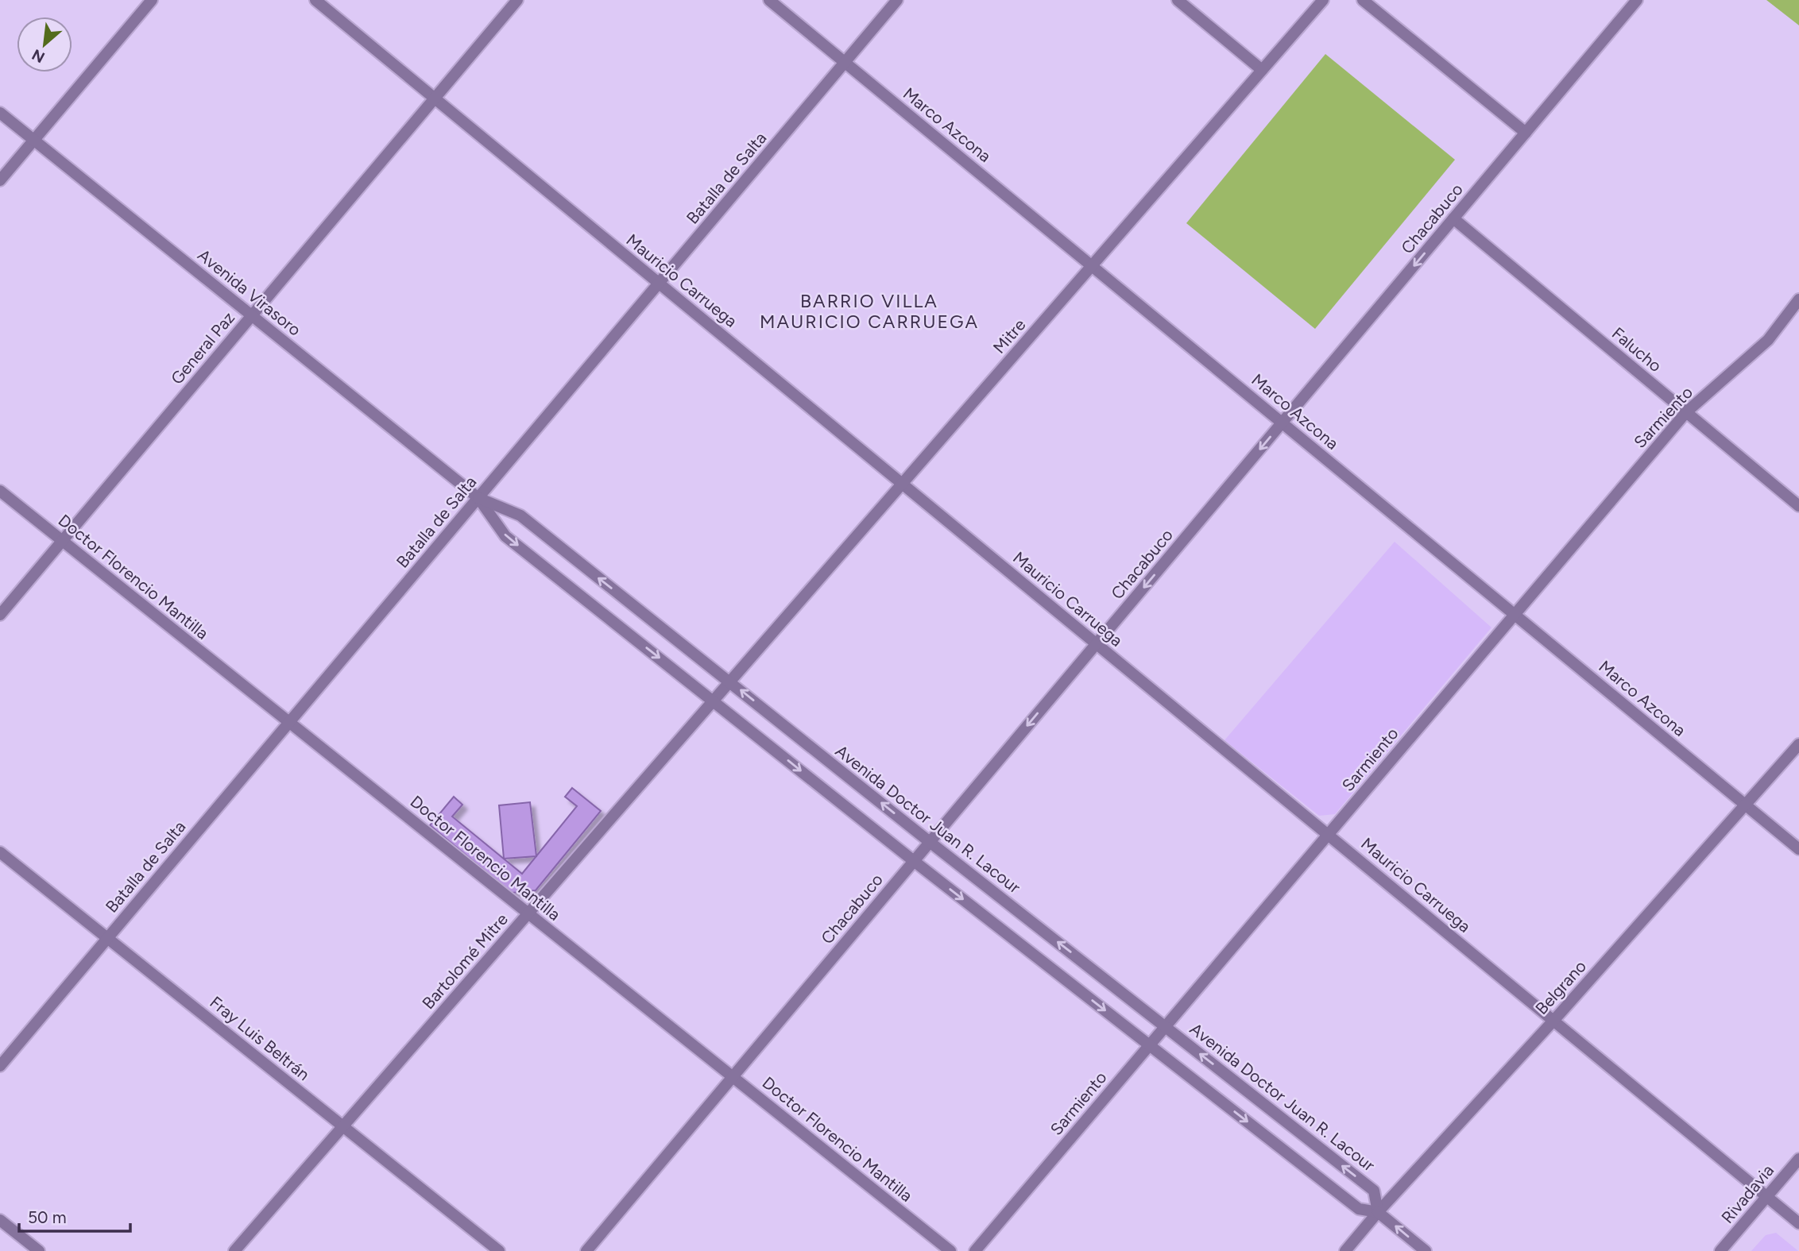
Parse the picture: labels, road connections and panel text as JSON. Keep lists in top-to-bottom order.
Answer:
{
  "streets": {
    "street": [
      "Marco Azcona",
      "Batalla de Salta",
      "Chacabuco",
      "Mauricio Carruega",
      "Avenida Virasoro",
      "Mitre",
      "General Paz",
      "Falucho",
      "Sarmiento",
      "Doctor Florencio Mantilla",
      "Avenida Doctor Juan R. Lacour",
      "Bartolomé Mitre",
      "Belgrano",
      "Fray Luis Beltrán",
      "Rivadavia"
    ]
  },
  "crossings": [
    ["Marco Azcona", "Batalla de Salta"],
    ["Marco Azcona", "Chacabuco"],
    ["Marco Azcona", "Mitre"],
    ["Marco Azcona", "Sarmiento"],
    ["Marco Azcona", "Belgrano"],
    ["Batalla de Salta", "Mauricio Carruega"],
    ["Batalla de Salta", "Avenida Virasoro"],
    ["Batalla de Salta", "Doctor Florencio Mantilla"],
    ["Batalla de Salta", "Avenida Doctor Juan R. Lacour"],
    ["Batalla de Salta", "Fray Luis Beltrán"],
    ["Chacabuco", "Mauricio Carruega"],
    ["Chacabuco", "Falucho"],
    ["Chacabuco", "Doctor Florencio Mantilla"],
    ["Chacabuco", "Avenida Doctor Juan R. Lacour"],
    ["Mauricio Carruega", "Mitre"],
    ["Mauricio Carruega", "General Paz"],
    ["Mauricio Carruega", "Sarmiento"],
    ["Mauricio Carruega", "Belgrano"],
    ["Mauricio Carruega", "Rivadavia"],
    ["Avenida Virasoro", "General Paz"],
    ["Avenida Virasoro", "Avenida Doctor Juan R. Lacour"],
    ["Mitre", "Avenida Doctor Juan R. Lacour"],
    ["Mitre", "Bartolomé Mitre"],
    ["General Paz", "Doctor Florencio Mantilla"],
    ["Falucho", "Sarmiento"],
    ["Sarmiento", "Avenida Doctor Juan R. Lacour"],
    ["Doctor Florencio Mantilla", "Bartolomé Mitre"],
    ["Avenida Doctor Juan R. Lacour", "Belgrano"],
    ["Bartolomé Mitre", "Fray Luis Beltrán"]
  ],
  "one_way": ["Chacabuco"],
  "districts": ["BARRIO VILLA MAURICIO CARRUEGA"],
  "scale_bar": "50 m",
  "north": "bottom left"
}
